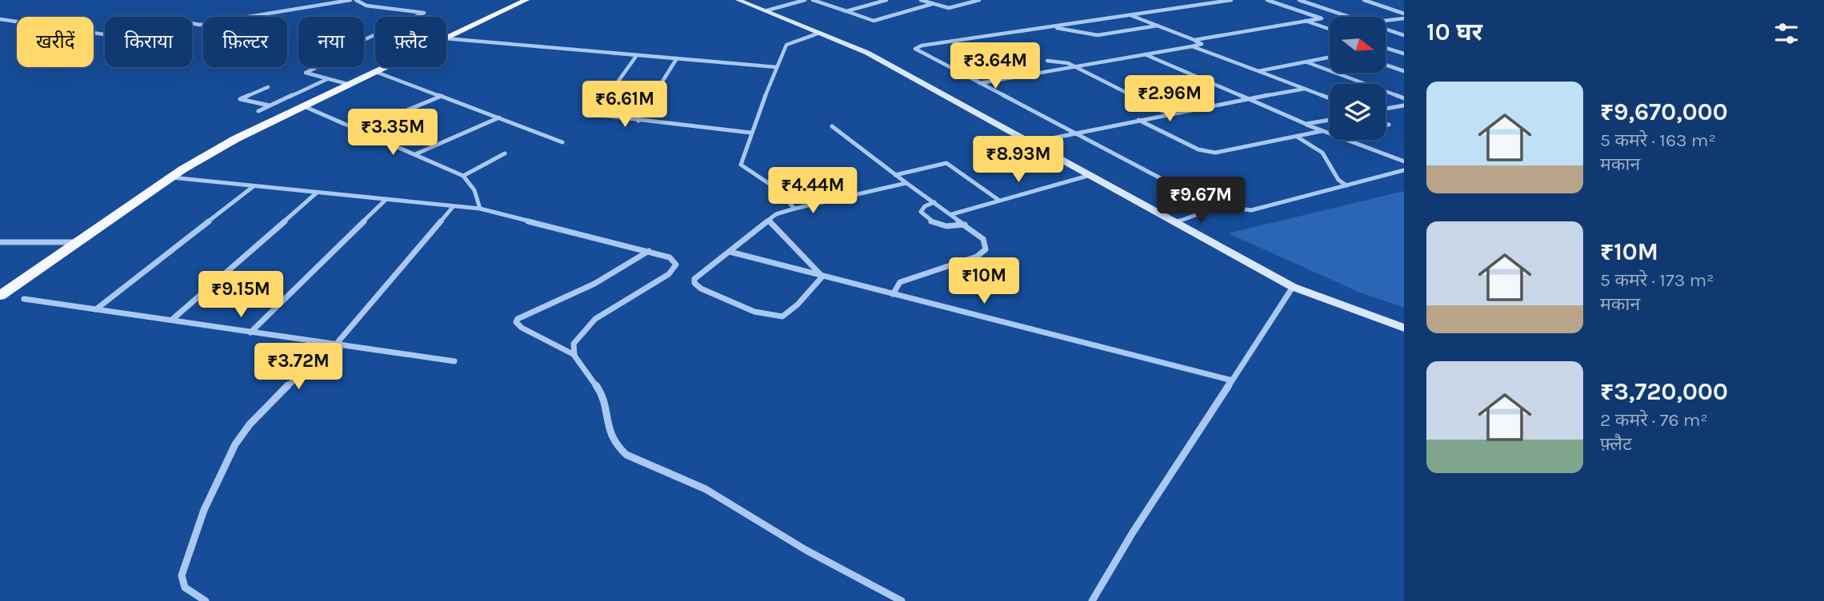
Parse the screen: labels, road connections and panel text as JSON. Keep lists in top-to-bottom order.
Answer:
{
  "north": "right",
  "page": {
    "heading": "10 घर",
    "chip": [
      "खरीदें",
      "किराया",
      "फ़िल्टर",
      "नया",
      "फ़्लैट"
    ],
    "price": [
      "₹3.64M",
      "₹2.96M",
      "₹6.61M",
      "₹3.35M",
      "₹8.93M",
      "₹4.44M",
      "₹9.67M",
      "₹10M",
      "₹9.15M",
      "₹3.72M"
    ],
    "list": [
      {
        "name": "₹9,670,000",
        "note": "5 कमरे · 163 m² · मकान"
      },
      {
        "name": "₹10M",
        "note": "5 कमरे · 173 m² · मकान"
      },
      {
        "name": "₹3,720,000",
        "note": "2 कमरे · 76 m² · फ़्लैट"
      }
    ]
  }
}
